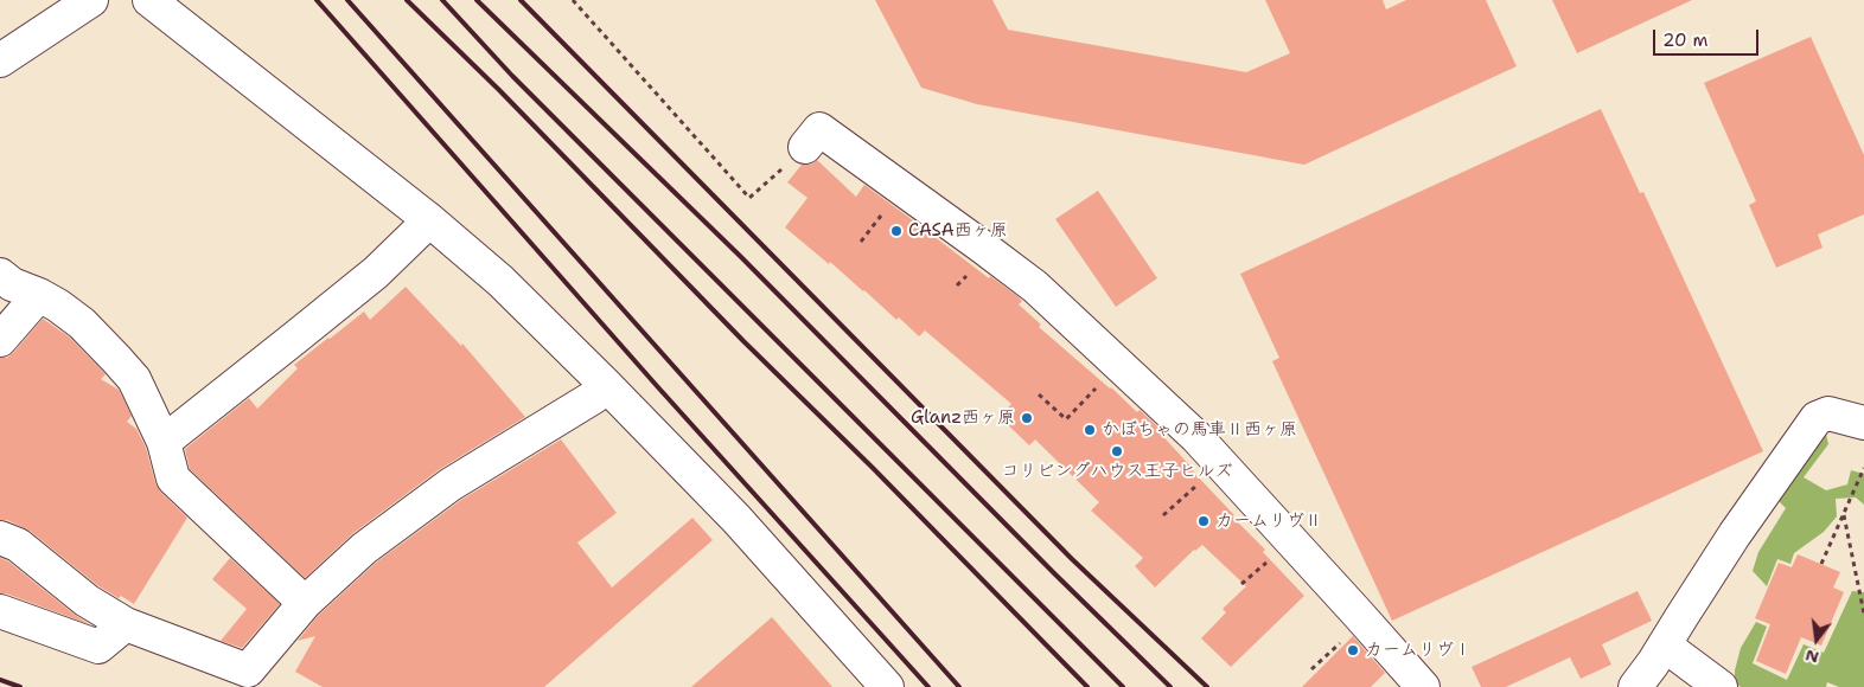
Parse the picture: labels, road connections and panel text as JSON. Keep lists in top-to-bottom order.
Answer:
{
  "places": [
    "CASA西ヶ原",
    "Glanz西ヶ原",
    "かぼちゃの馬車Ⅱ西ヶ原",
    "コリビングハウス王子ヒルズ",
    "カームリヴⅡ",
    "カームリヴⅠ"
  ],
  "scale_bar": "20 m",
  "north": "bottom"
}
